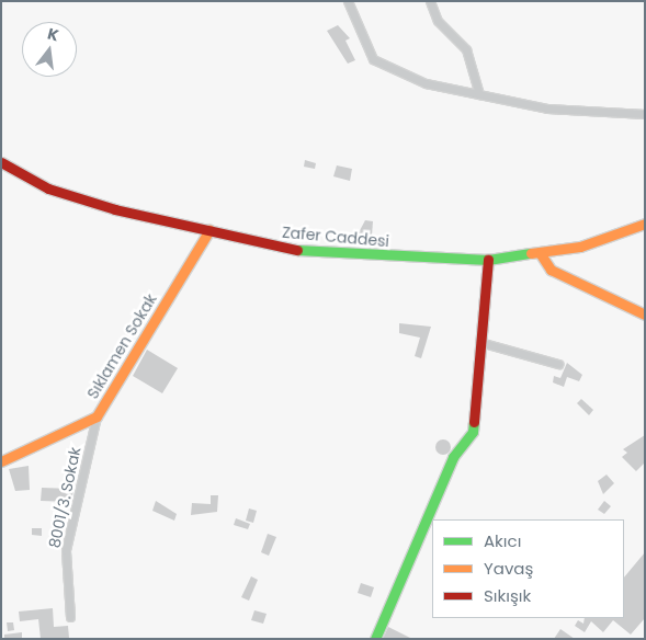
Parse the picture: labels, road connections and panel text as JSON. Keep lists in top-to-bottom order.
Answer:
{
  "streets": {
    "street": ["Zafer Caddesi", "Sıklamen Sokak", "8001/3. Sokak"]
  },
  "crossings": [
    ["Zafer Caddesi", "Sıklamen Sokak"],
    ["Sıklamen Sokak", "8001/3. Sokak"]
  ],
  "legend": ["Akıcı", "Yavaş", "Sıkışık"],
  "north": "top"
}
